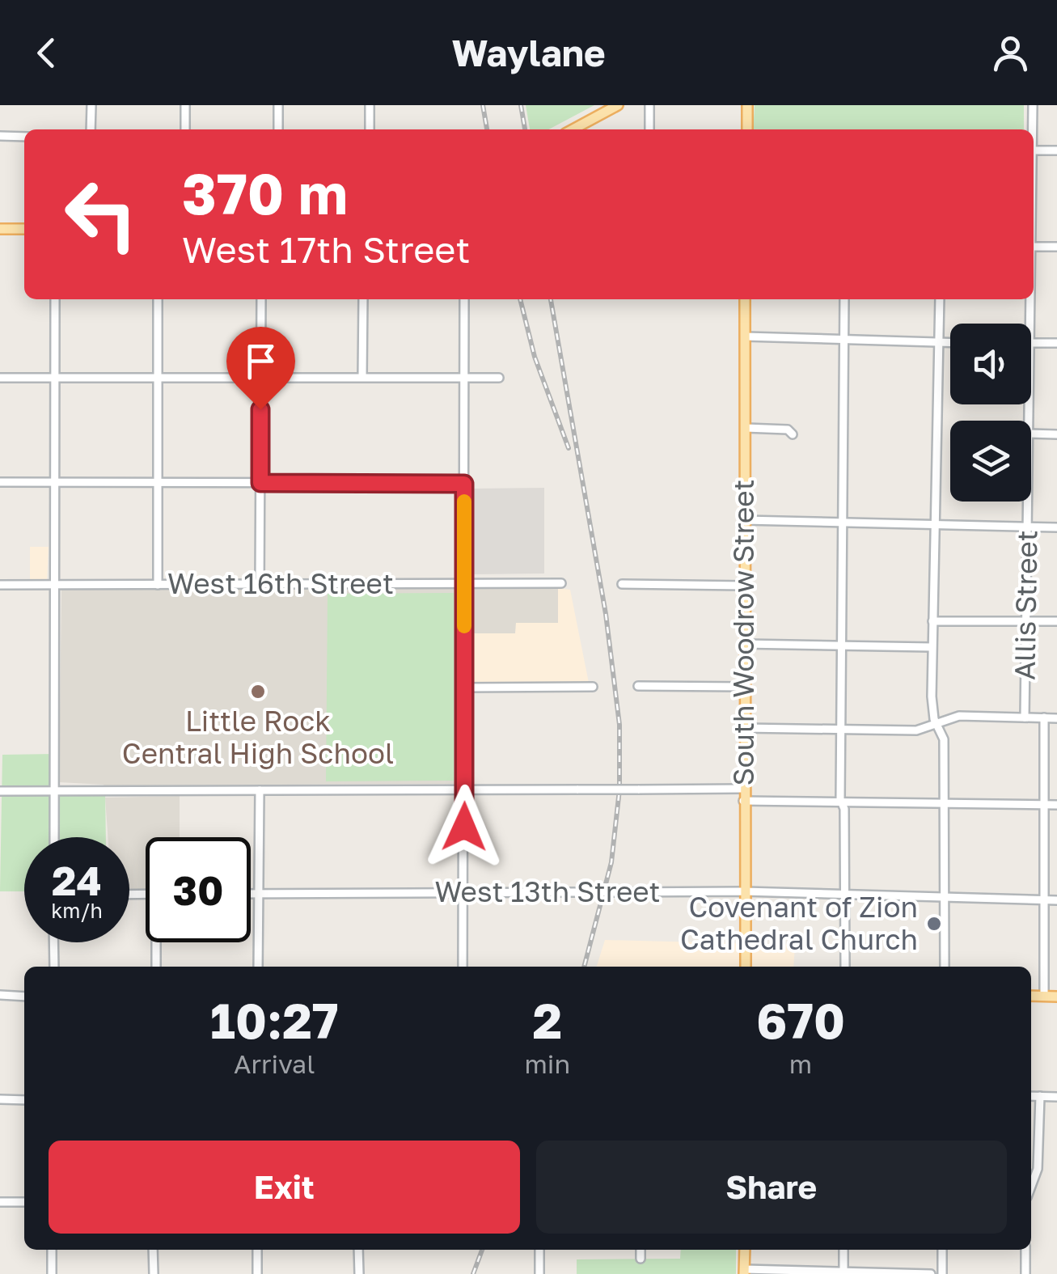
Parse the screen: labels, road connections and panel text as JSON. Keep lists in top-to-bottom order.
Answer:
{
  "streets": {
    "main road": ["South Woodrow Street"],
    "street": ["West 16th Street", "Allis Street", "West 13th Street"]
  },
  "crossings": [
    ["Allis Street", "West 13th Street"],
    ["South Woodrow Street", "West 13th Street"]
  ],
  "places": ["Little Rock Central High School", "Covenant of Zion Cathedral Church"],
  "page": {
    "header": "Waylane",
    "turn": ["370 m", "West 17th Street"],
    "speed": "24 km/h",
    "limit": "30",
    "eta": [
      "10:27",
      "Arrival",
      "2",
      "min",
      "670",
      "m"
    ],
    "buttons": ["Exit", "Share"]
  }
}
